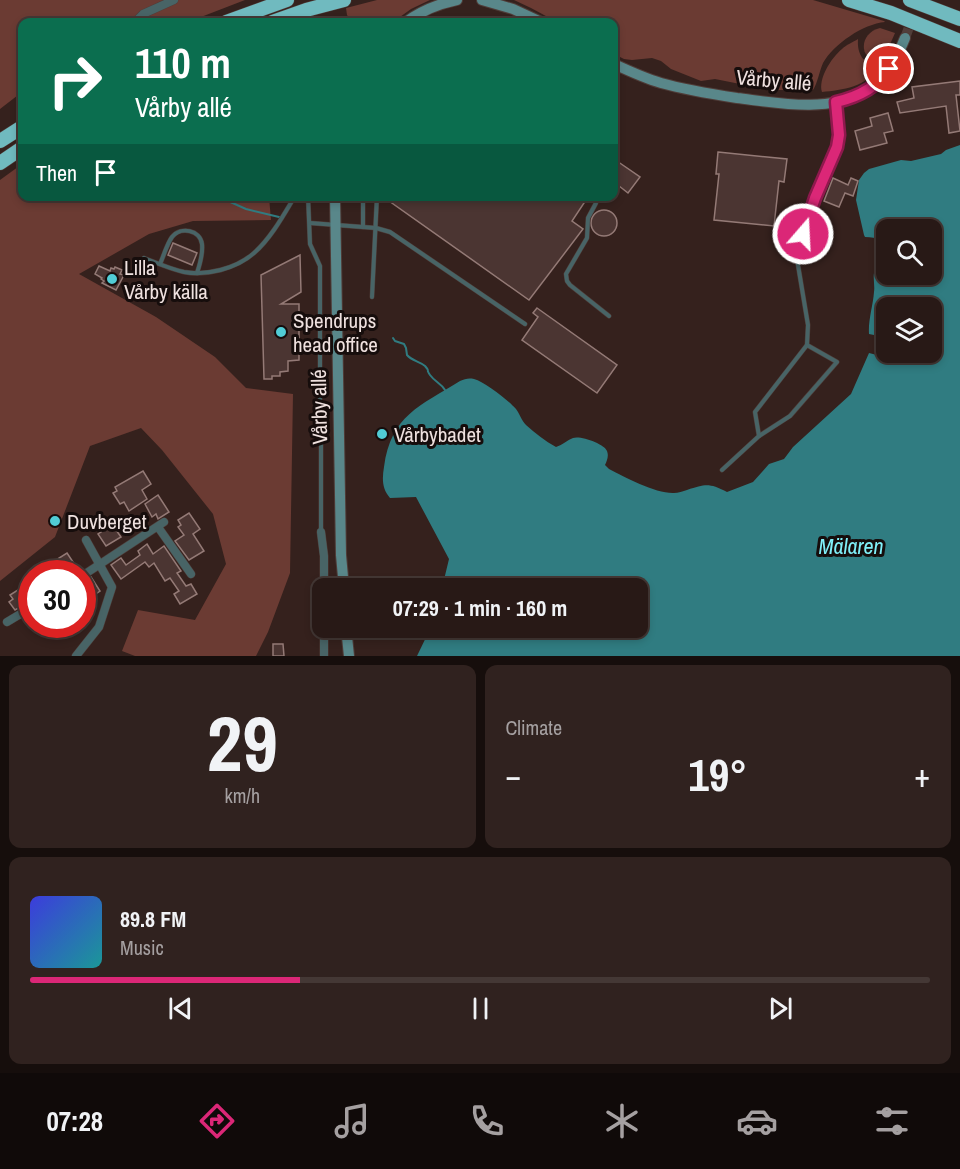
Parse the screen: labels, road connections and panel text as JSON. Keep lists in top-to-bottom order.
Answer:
{
  "streets": {
    "street": ["Vårby allé"]
  },
  "water": ["Mälaren"],
  "places": [
    "Lilla Vårby källa",
    "Spendrups head office",
    "Vårbybadet",
    "Duvberget"
  ],
  "page": {
    "turn": ["110 m", "Vårby allé"],
    "then": "Then",
    "limit": "30",
    "trip": "07:29 · 1 min · 160 m",
    "tile": [
      ["29", "km/h"],
      "Climate"
    ],
    "heat": ["−", "19°", "+"],
    "song": ["89.8 FM", "Music"],
    "tabs": "07:28"
  }
}
